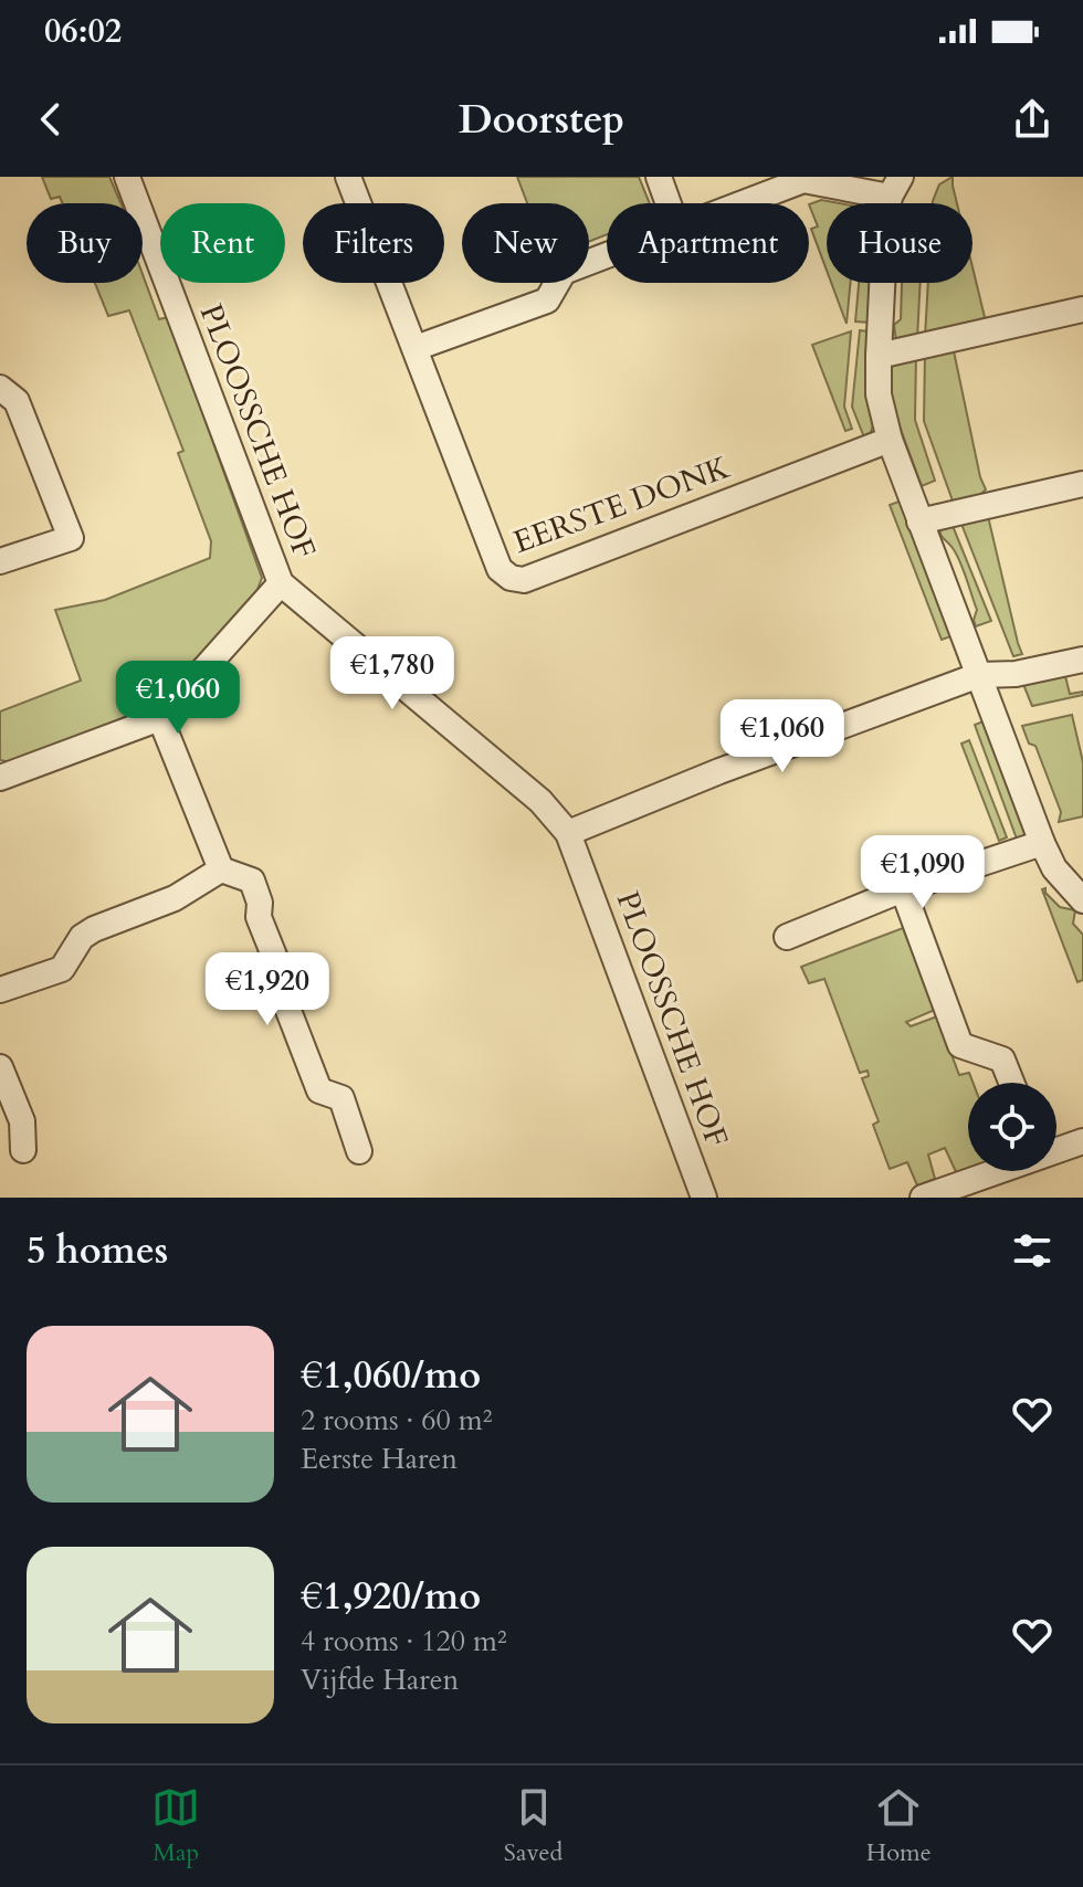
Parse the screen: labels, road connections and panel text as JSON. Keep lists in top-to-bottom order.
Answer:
{
  "streets": {
    "street": ["PLOOSSCHE HOF", "EERSTE DONK"]
  },
  "page": {
    "status": "06:02",
    "header": "Doorstep",
    "chip": [
      "Buy",
      "Rent",
      "Filters",
      "New",
      "Apartment",
      "House"
    ],
    "price": [
      "€1,780",
      "€1,060",
      "€1,060",
      "€1,090",
      "€1,920"
    ],
    "heading": "5 homes",
    "list": [
      {
        "name": "€1,060/mo",
        "note": "2 rooms · 60 m² · Eerste Haren"
      },
      {
        "name": "€1,920/mo",
        "note": "4 rooms · 120 m² · Vijfde Haren"
      }
    ],
    "tabs": ["Map", "Saved", "Home"]
  }
}
